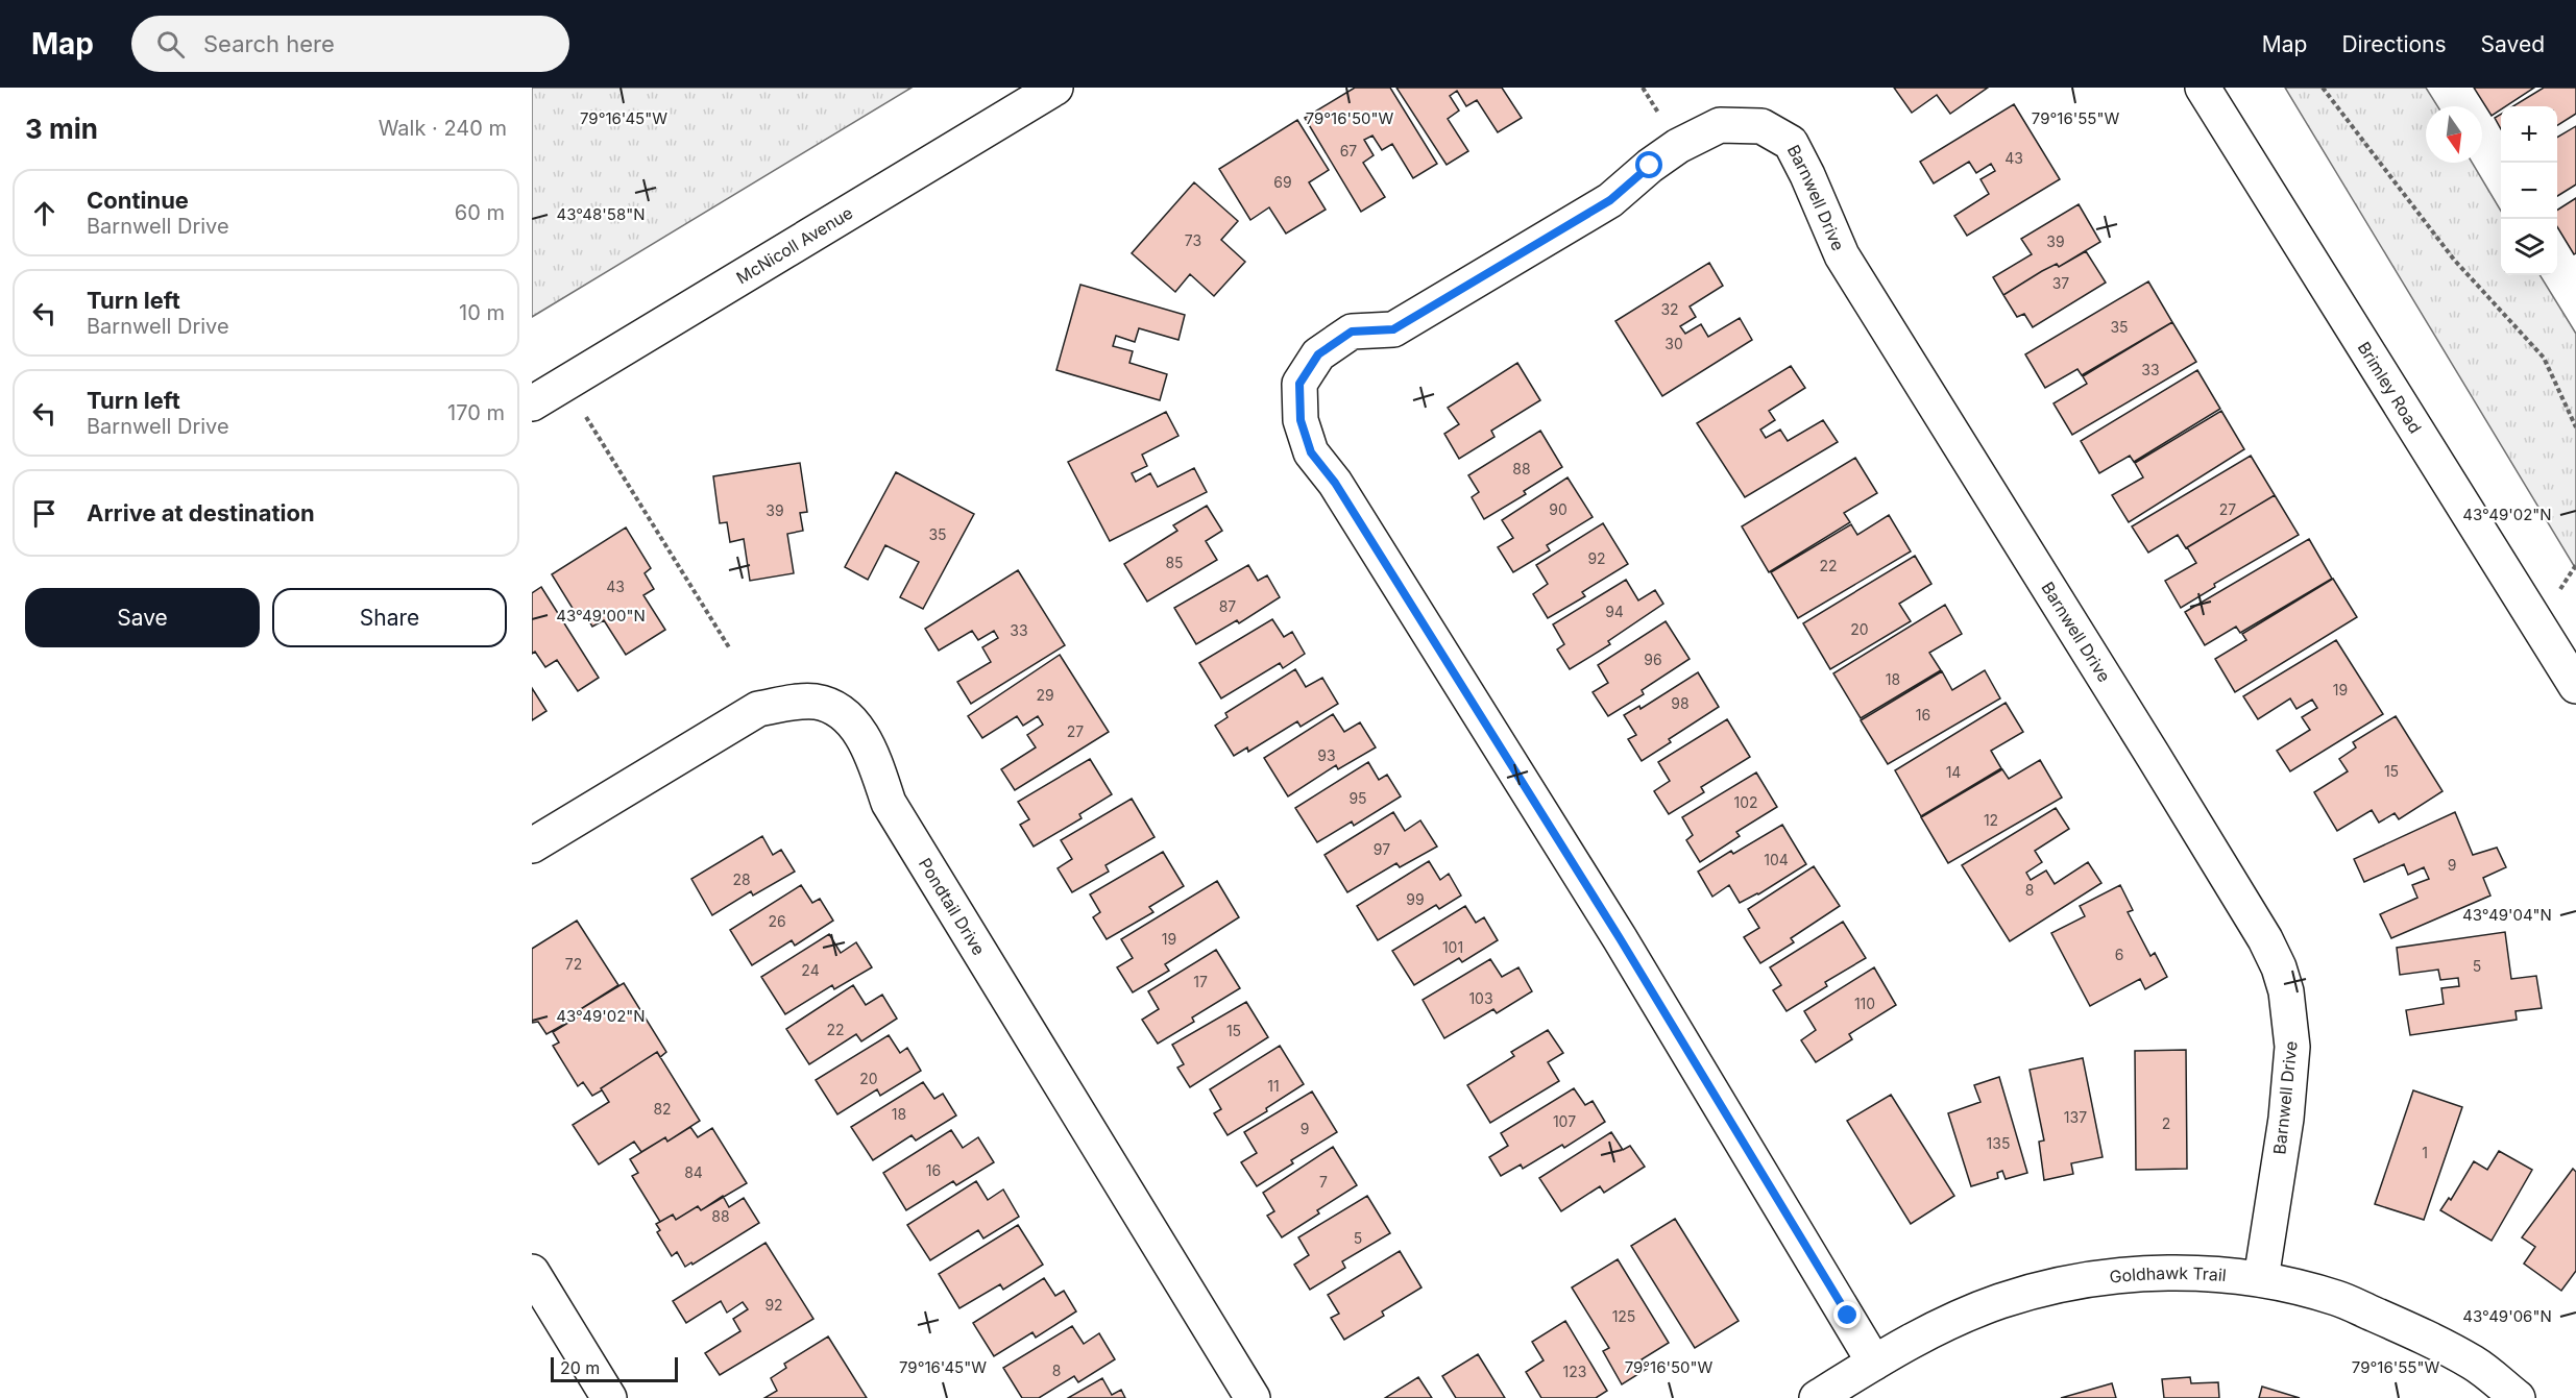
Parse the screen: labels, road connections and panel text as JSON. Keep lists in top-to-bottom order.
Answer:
{
  "streets": {
    "street": [
      "Barnwell Drive",
      "McNicoll Avenue",
      "Brimley Road",
      "Pondtail Drive",
      "Goldhawk Trail"
    ]
  },
  "crossings": [
    ["Barnwell Drive", "Goldhawk Trail"]
  ],
  "house_numbers": [
    "67",
    "43",
    "69",
    "73",
    "39",
    "37",
    "32",
    "35",
    "30",
    "33",
    "88",
    "90",
    "27",
    "39",
    "35",
    "92",
    "85",
    "22",
    "43",
    "87",
    "94",
    "20",
    "33",
    "96",
    "18",
    "19",
    "29",
    "98",
    "16",
    "27",
    "93",
    "15",
    "14",
    "95",
    "102",
    "12",
    "97",
    "104",
    "9",
    "28",
    "8",
    "99",
    "26",
    "19",
    "101",
    "6",
    "72",
    "5",
    "24",
    "17",
    "103",
    "110",
    "22",
    "15",
    "20",
    "11",
    "82",
    "18",
    "137",
    "107",
    "2",
    "9",
    "135",
    "1",
    "16",
    "84",
    "7",
    "88",
    "5",
    "92",
    "125",
    "8",
    "123"
  ],
  "scale_bar": "20 m",
  "north": "bottom",
  "page": {
    "header": "Map",
    "search": "Search here",
    "nav": ["Map", "Directions", "Saved"],
    "heading": ["3 min", "Walk · 240 m"],
    "map_buttons": ["+", "−"],
    "list": [
      ["Continue", "Barnwell Drive", "60 m"],
      ["Turn left", "Barnwell Drive", "10 m"],
      ["Turn left", "Barnwell Drive", "170 m"],
      "Arrive at destination"
    ],
    "buttons": ["Save", "Share"],
    "scale": "20 m"
  },
  "coordinates": [
    "79°16'45\"W",
    "79°16'50\"W",
    "79°16'55\"W",
    "43°48'58\"N",
    "43°49'02\"N",
    "43°49'00\"N",
    "43°49'04\"N",
    "43°49'06\"N"
  ]
}
